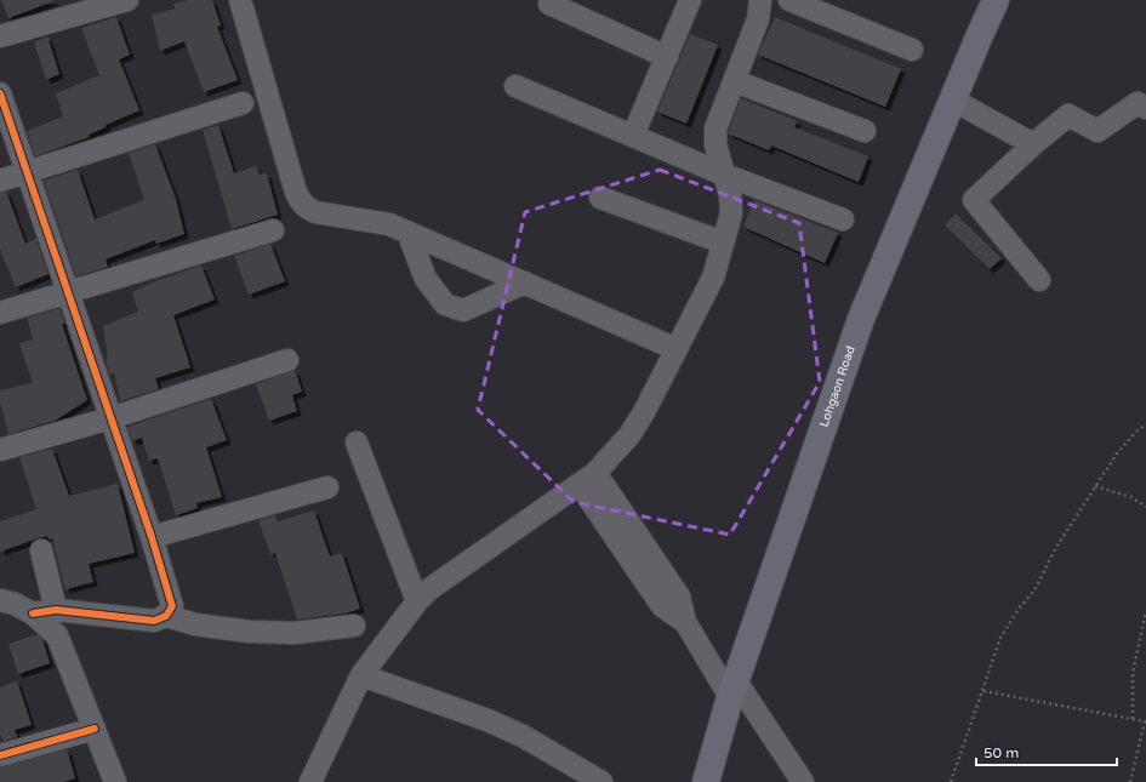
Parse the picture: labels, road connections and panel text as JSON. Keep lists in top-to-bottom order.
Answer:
{
  "streets": {
    "main road": ["Lohgaon Road"]
  },
  "scale_bar": "50 m"
}
